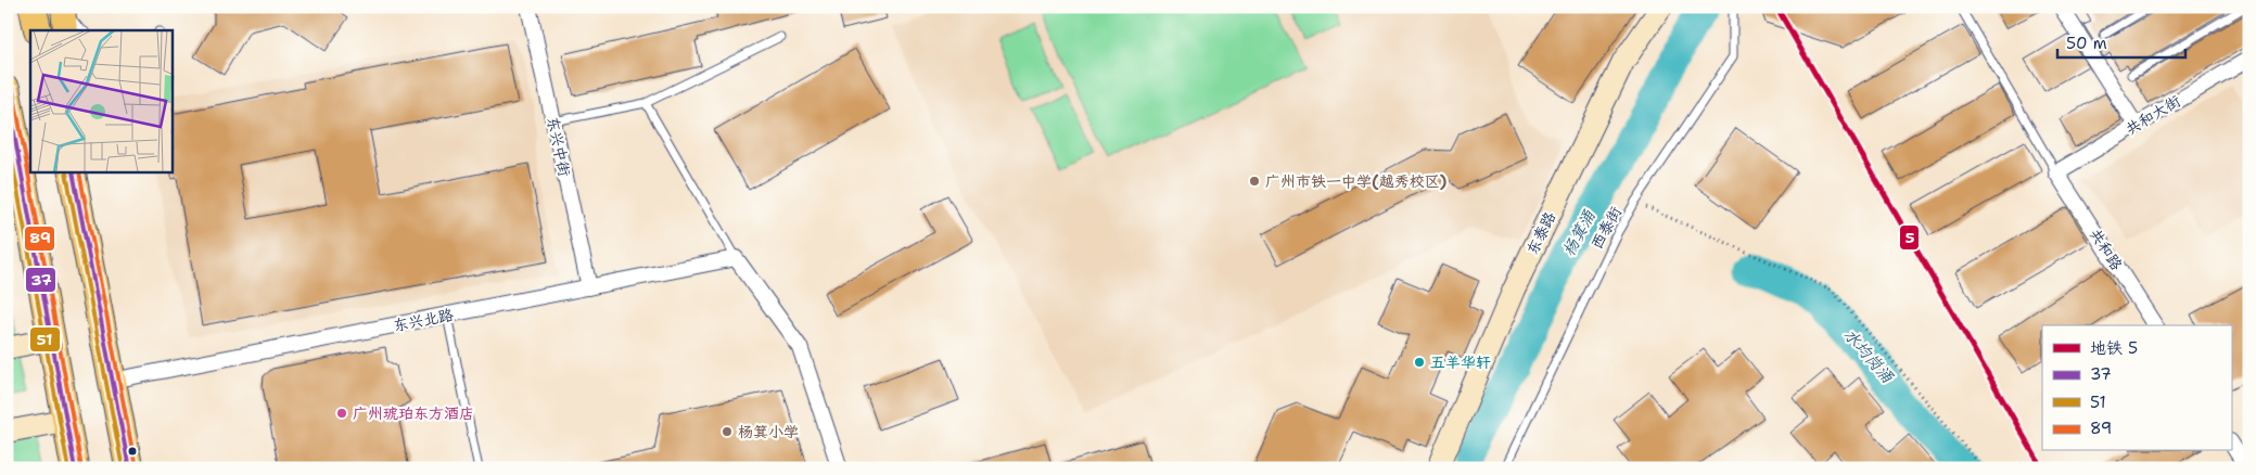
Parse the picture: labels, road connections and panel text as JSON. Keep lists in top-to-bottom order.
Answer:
{
  "streets": {
    "street": [
      "共和大街",
      "东兴中街",
      "东泰路",
      "共和路",
      "东兴北路"
    ],
    "lane": ["西泰街"]
  },
  "crossings": [
    ["共和大街", "共和路"],
    ["东兴中街", "东兴北路"]
  ],
  "water": ["杨箕涌", "水均岗涌"],
  "places": [
    "广州市铁一中学(越秀校区)",
    "五羊华轩",
    "广州琥珀东方酒店",
    "杨箕小学"
  ],
  "lines": [
    "metro line 5",
    "transit line 89",
    "transit line 37",
    "transit line 51"
  ],
  "legend": [
    "地铁 5",
    "37",
    "51",
    "89"
  ],
  "scale_bar": "50 m"
}
